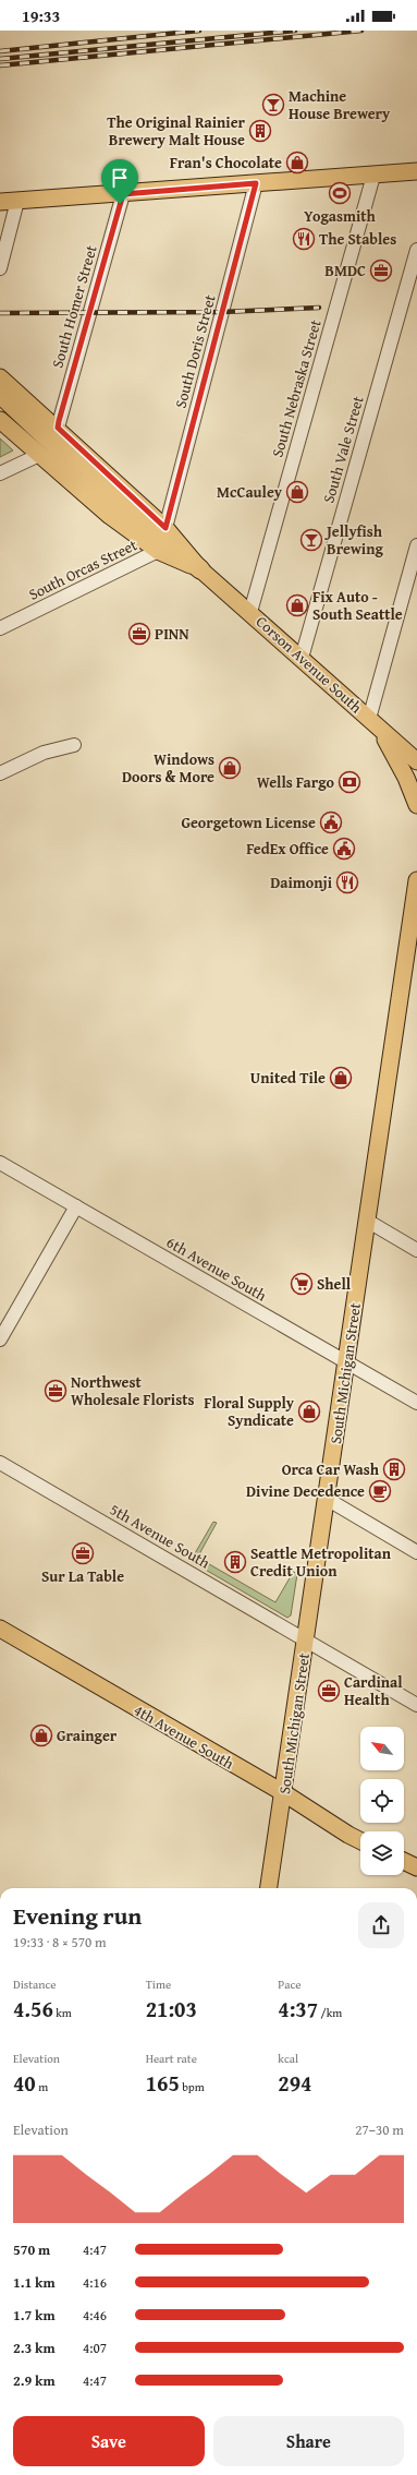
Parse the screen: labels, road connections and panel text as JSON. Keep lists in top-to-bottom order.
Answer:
{
  "streets": {
    "main road": ["Corson Avenue South", "South Michigan Street", "4th Avenue South"],
    "street": [
      "South Homer Street",
      "South Doris Street",
      "South Nebraska Street",
      "South Vale Street",
      "South Orcas Street",
      "6th Avenue South",
      "5th Avenue South"
    ]
  },
  "crossings": [
    ["South Homer Street", "Corson Avenue South"],
    ["South Doris Street", "Corson Avenue South"],
    ["South Nebraska Street", "Corson Avenue South"],
    ["South Vale Street", "Corson Avenue South"],
    ["South Orcas Street", "Corson Avenue South"],
    ["6th Avenue South", "South Michigan Street"],
    ["South Michigan Street", "5th Avenue South"],
    ["South Michigan Street", "4th Avenue South"]
  ],
  "places": {
    "bar": ["Machine House Brewery", "Jellyfish Brewing"],
    "building": ["The Original Rainier Brewery Malt House", "Orca Car Wash", "Seattle Metropolitan Credit Union"],
    "shop": [
      "Fran's Chocolate",
      "McCauley",
      "Fix Auto - South Seattle",
      "Windows Doors & More",
      "United Tile",
      "Floral Supply Syndicate",
      "Grainger"
    ],
    "sports": ["Yogasmith"],
    "restaurant": ["The Stables", "Daimonji"],
    "office": [
      "BMDC",
      "PINN",
      "Northwest Wholesale Florists",
      "Sur La Table",
      "Cardinal Health"
    ],
    "bank": ["Wells Fargo"],
    "public building": ["Georgetown License", "FedEx Office"],
    "supermarket": ["Shell"],
    "cafe": ["Divine Decedence"]
  },
  "north": "top left",
  "page": {
    "status": "19:33",
    "heading": ["Evening run", "19:33 · 8 × 570 m"],
    "stats": [
      ["Distance", "4.56 km"],
      ["Time", "21:03"],
      ["Pace", "4:37 /km"],
      ["Elevation", "40 m"],
      ["Heart rate", "165 bpm"],
      ["kcal", "294"]
    ],
    "chart": ["Elevation", "27–30 m"],
    "list": [
      {
        "name": "570 m",
        "note": "4:47"
      },
      {
        "name": "1.1 km",
        "note": "4:16"
      },
      {
        "name": "1.7 km",
        "note": "4:46"
      },
      {
        "name": "2.3 km",
        "note": "4:07"
      },
      {
        "name": "2.9 km",
        "note": "4:47"
      }
    ],
    "buttons": ["Save", "Share"]
  }
}
